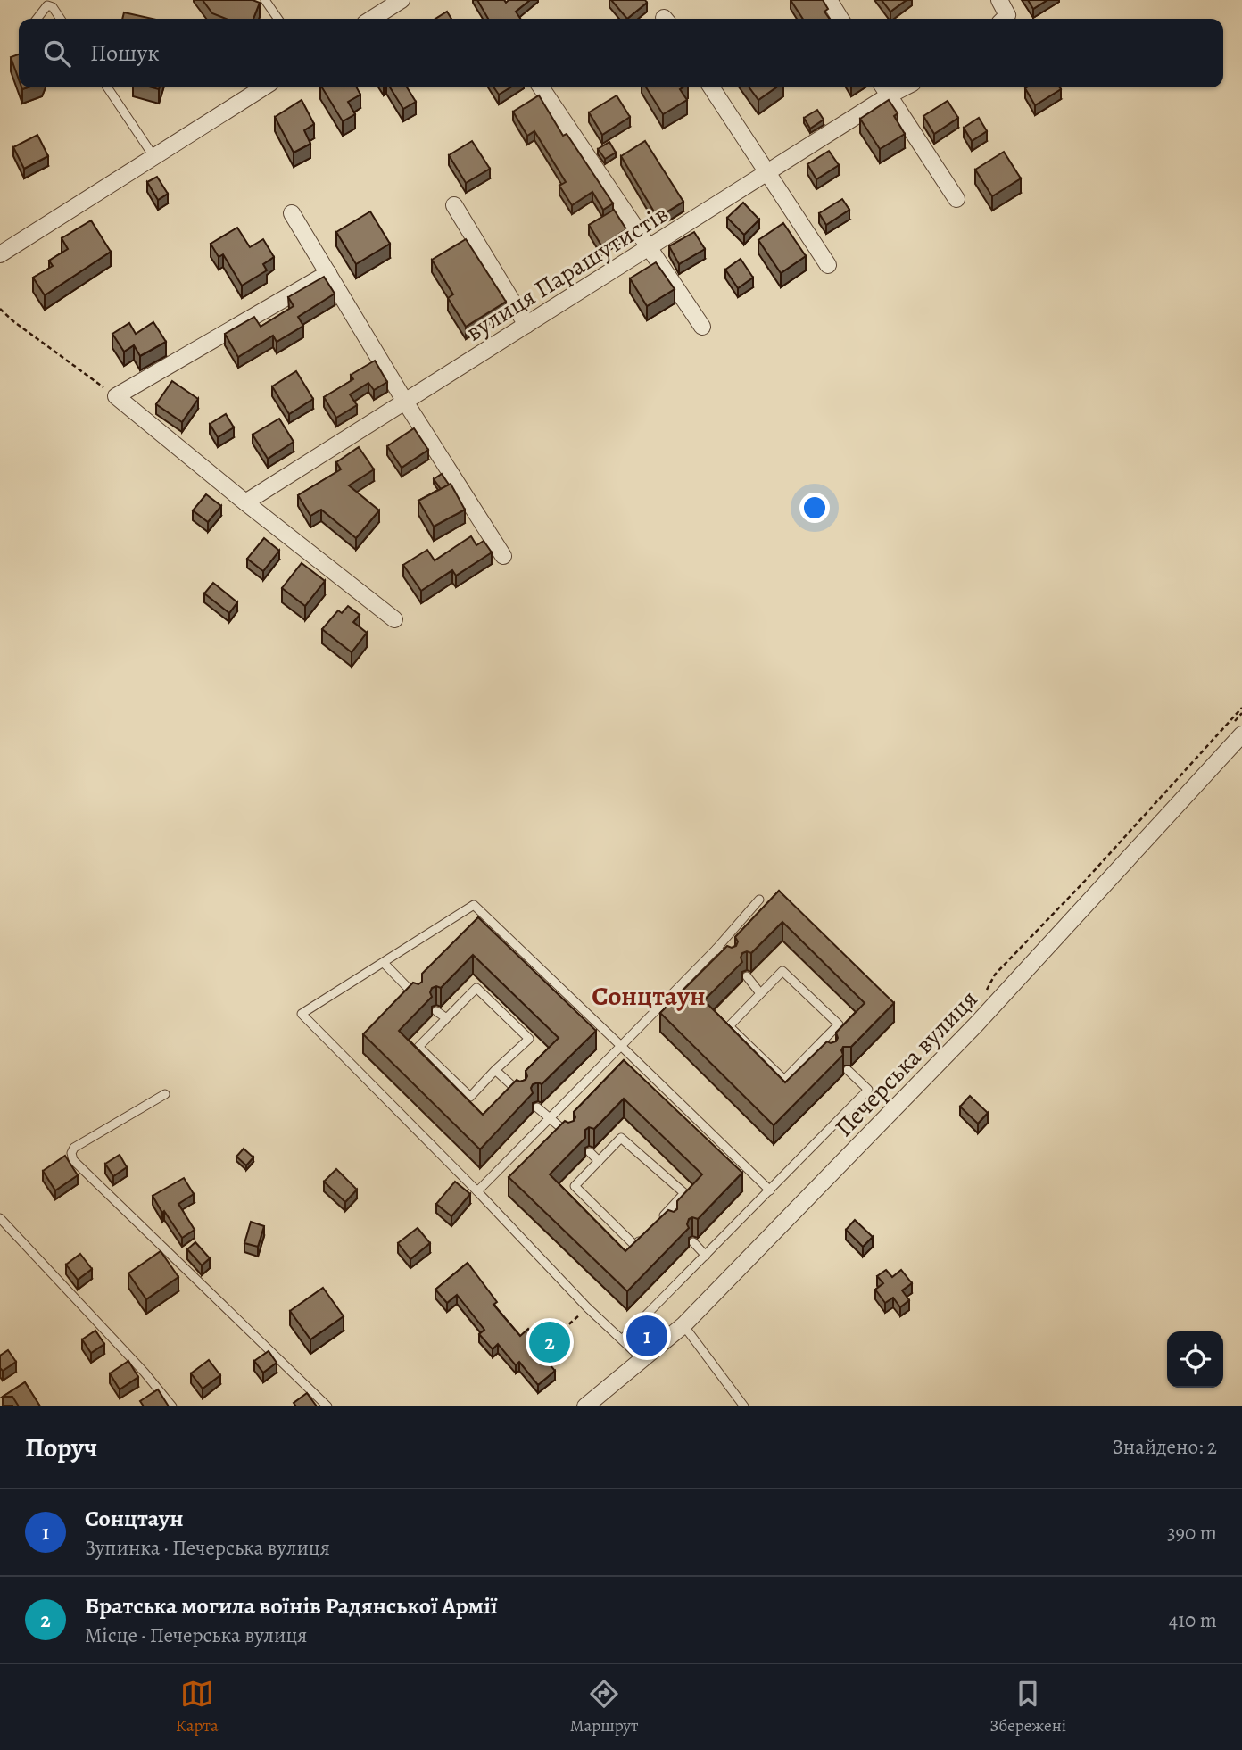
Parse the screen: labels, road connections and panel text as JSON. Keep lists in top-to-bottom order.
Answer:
{
  "streets": {
    "street": ["вулиця Парашутистів", "Печерська вулиця"]
  },
  "districts": ["Сонцтаун"],
  "page": {
    "search": "Пошук",
    "pins": ["1", "2"],
    "heading": ["Поруч", "Знайдено: 2"],
    "list": [
      {
        "mark": "1",
        "name": "Сонцтаун",
        "note": "Зупинка · Печерська вулиця",
        "value": "390 m"
      },
      {
        "mark": "2",
        "name": "Братська могила воїнів Радянської Армії",
        "note": "Місце · Печерська вулиця",
        "value": "410 m"
      }
    ],
    "nav": ["Карта", "Маршрут", "Збережені"]
  }
}
